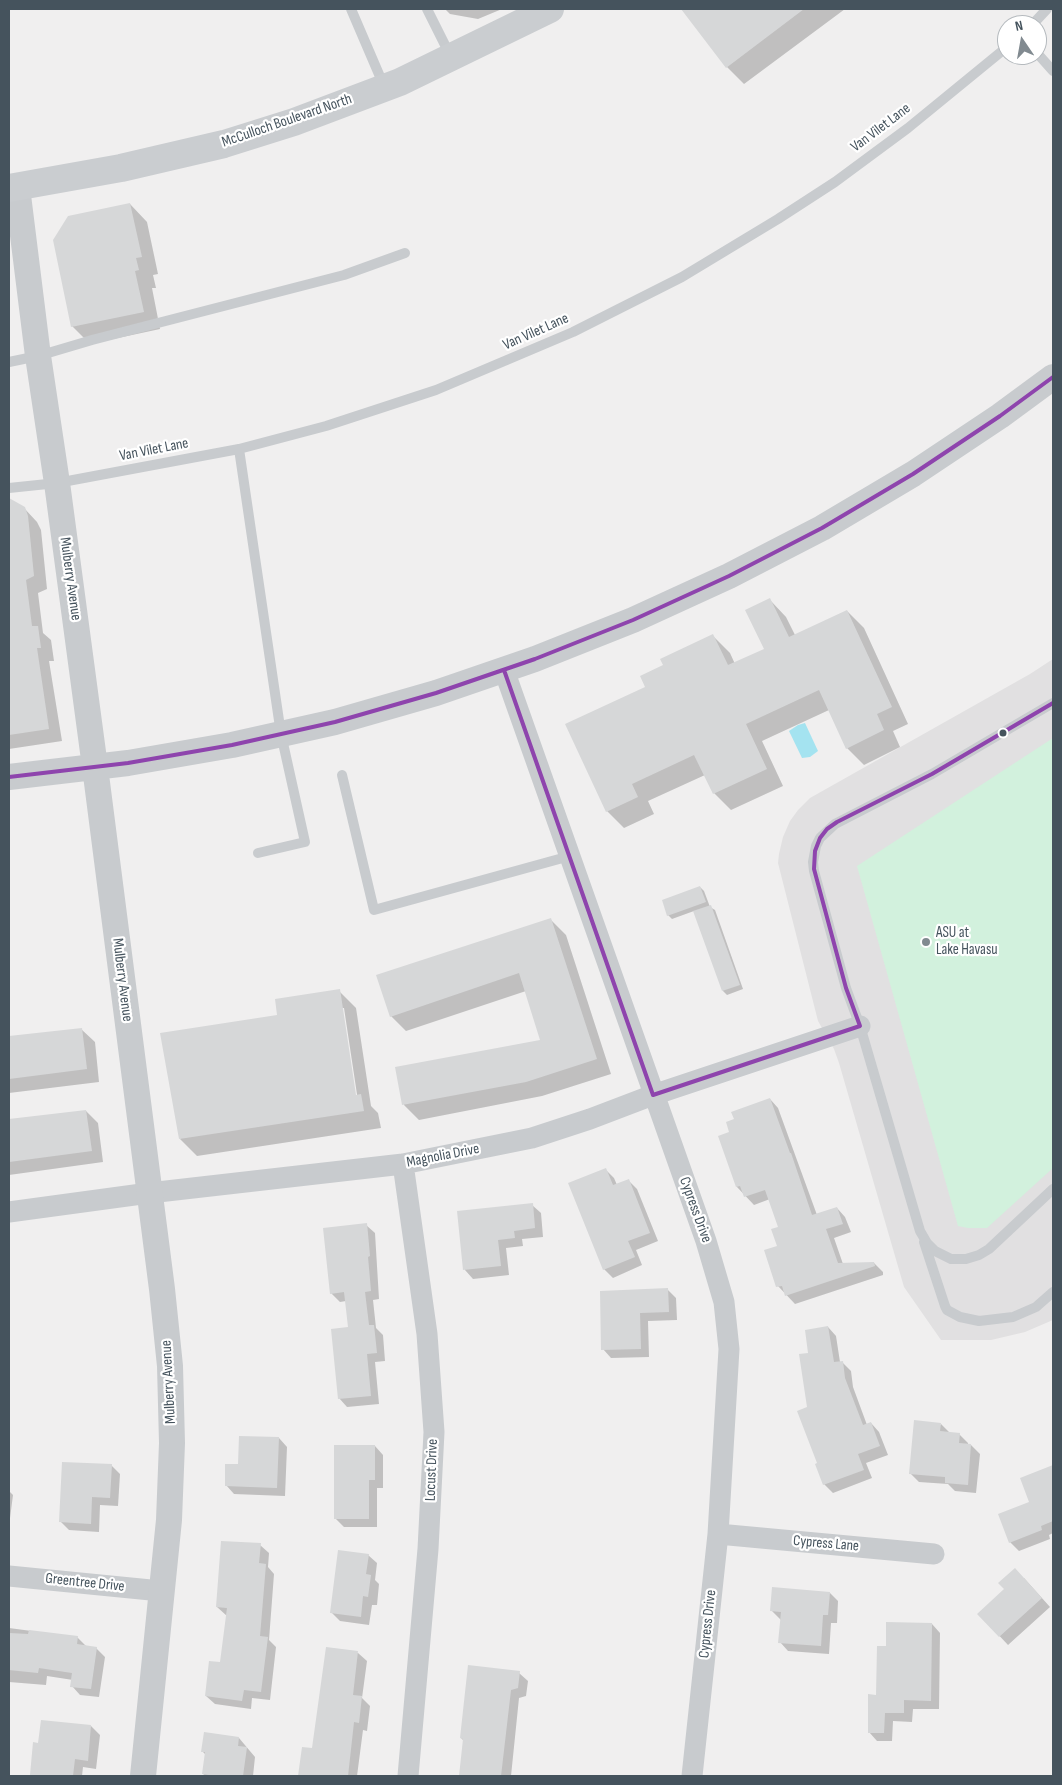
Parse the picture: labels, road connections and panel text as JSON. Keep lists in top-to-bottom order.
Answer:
{
  "streets": {
    "main road": ["McCulloch Boulevard North"],
    "street": [
      "Mulberry Avenue",
      "Magnolia Drive",
      "Cypress Drive",
      "Locust Drive",
      "Cypress Lane",
      "Greentree Drive"
    ],
    "lane": ["Van Vilet Lane"]
  },
  "crossings": [
    ["McCulloch Boulevard North", "Mulberry Avenue"],
    ["Van Vilet Lane", "Mulberry Avenue"],
    ["Mulberry Avenue", "Magnolia Drive"],
    ["Mulberry Avenue", "Greentree Drive"],
    ["Magnolia Drive", "Cypress Drive"],
    ["Magnolia Drive", "Locust Drive"],
    ["Cypress Drive", "Cypress Lane"]
  ],
  "places": ["ASU at Lake Havasu"],
  "north": "top"
}
